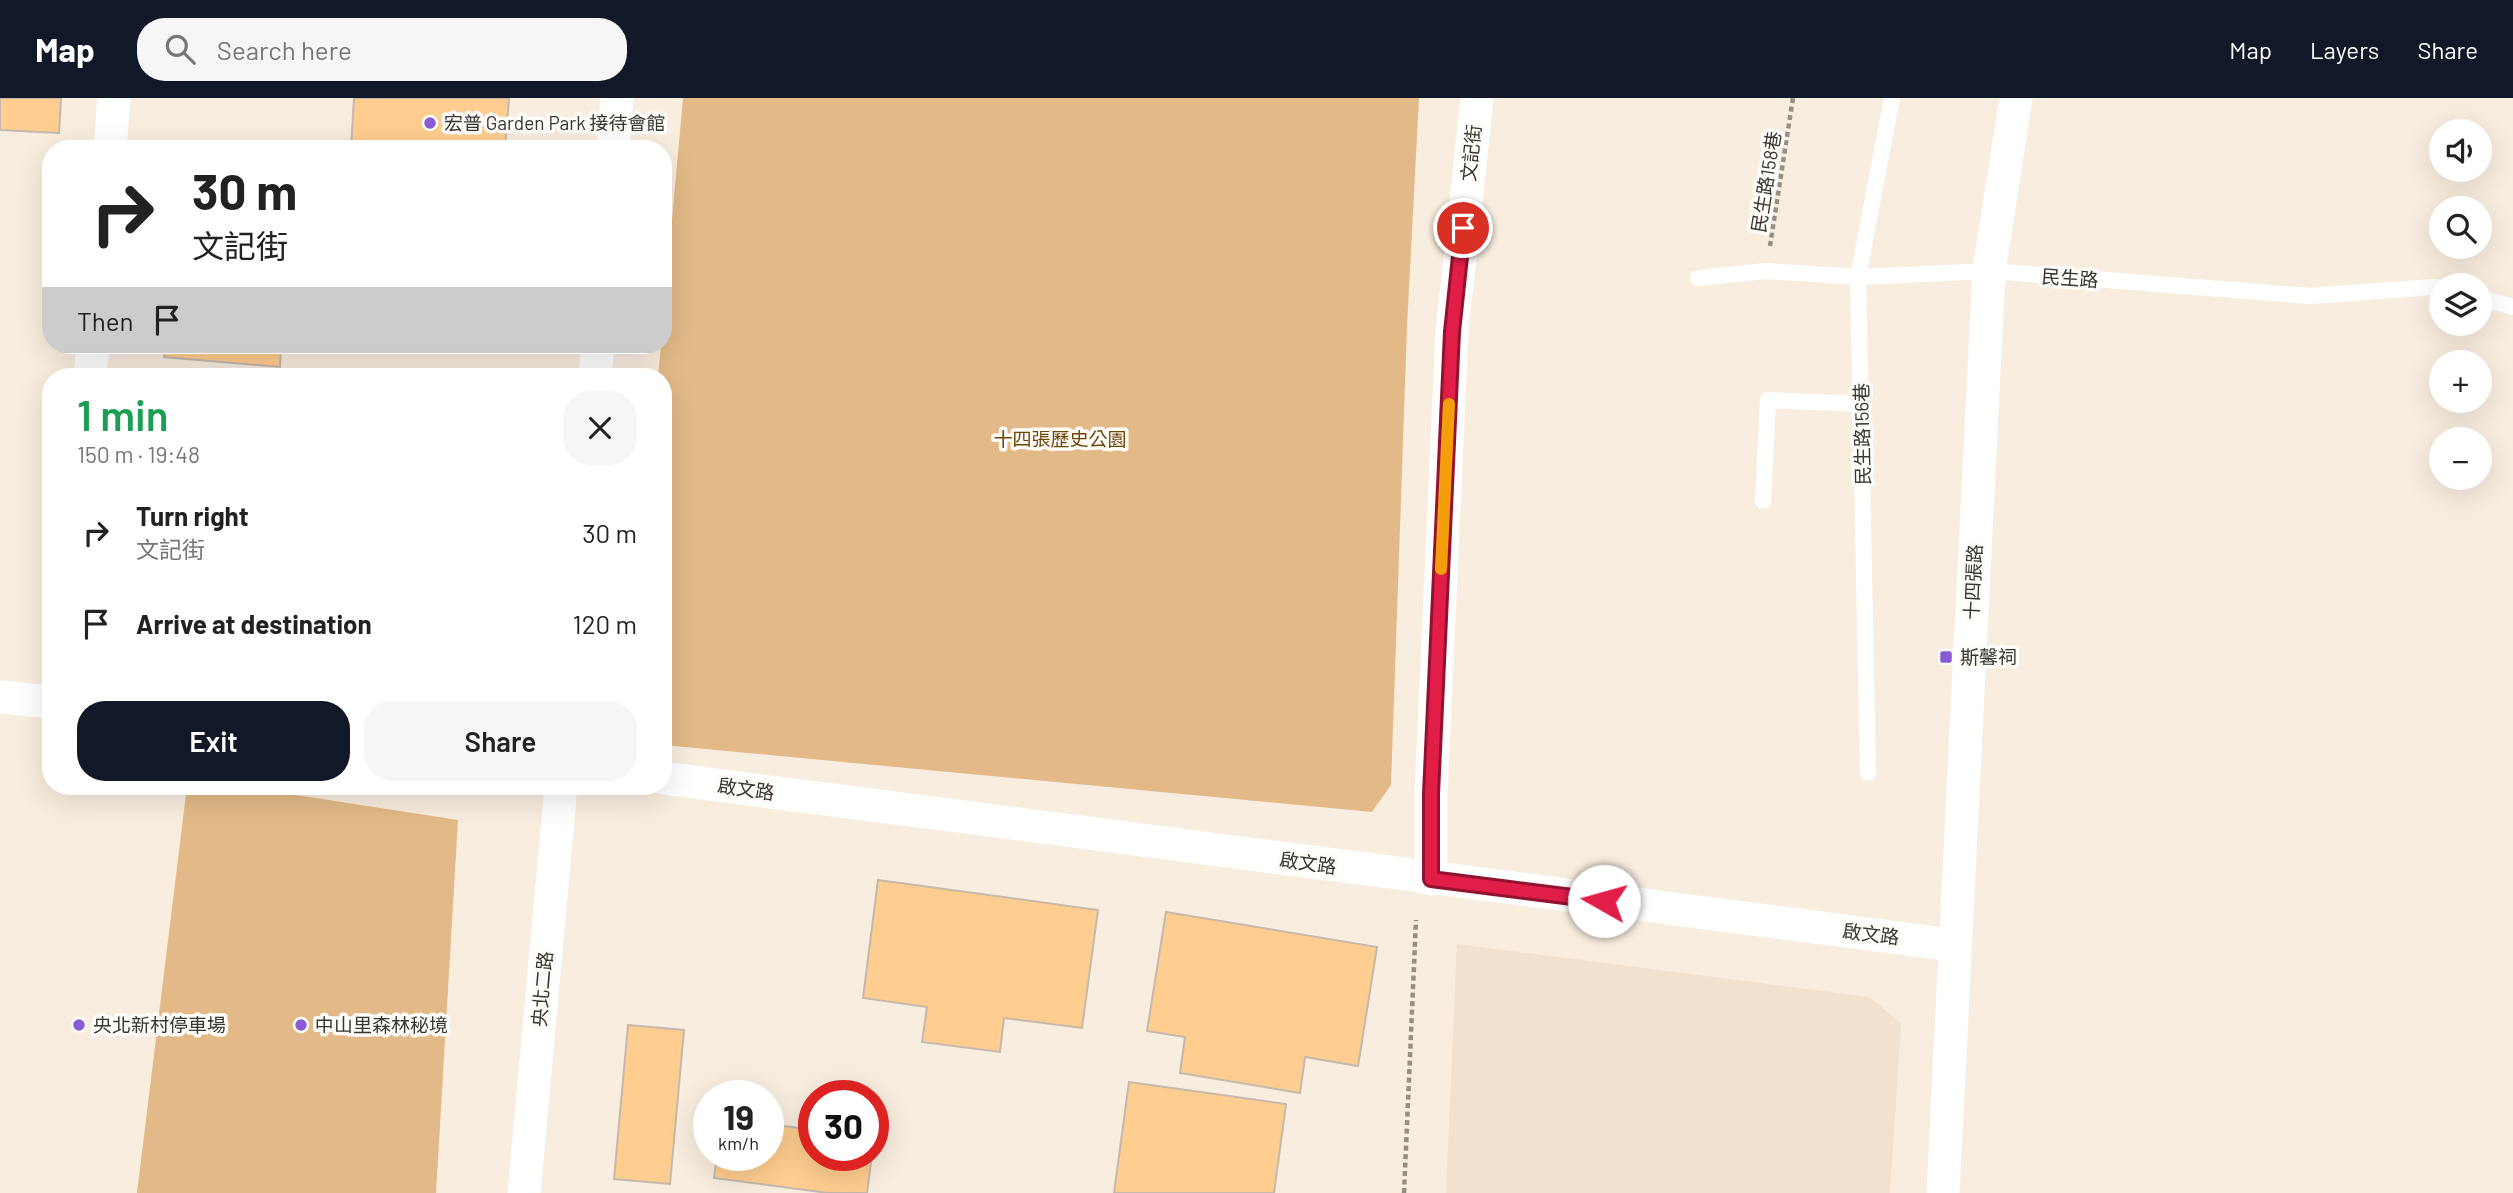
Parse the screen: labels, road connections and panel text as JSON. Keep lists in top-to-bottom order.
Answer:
{
  "streets": {
    "street": [
      "文記街",
      "十四張路",
      "啟文路",
      "央北二路"
    ],
    "lane": ["民生路", "民生路156巷"],
    "path": ["民生路158巷"]
  },
  "crossings": [
    ["文記街", "啟文路"],
    ["民生路158巷", "民生路"],
    ["民生路", "民生路156巷"],
    ["民生路", "十四張路"],
    ["十四張路", "啟文路"]
  ],
  "parks": ["十四張歷史公園"],
  "places": {
    "other": ["宏普 Garden Park 接待會館", "央北新村停車場", "中山里森林秘境"],
    "transit": ["斯馨祠"]
  },
  "page": {
    "header": "Map",
    "search": "Search here",
    "nav": ["Map", "Layers", "Share"],
    "map_buttons": ["+", "−"],
    "turn": ["30 m", "文記街"],
    "then": "Then",
    "heading": ["1 min", "150 m · 19:48"],
    "list": [
      {
        "name": "Turn right",
        "note": "文記街",
        "value": "30 m"
      },
      {
        "name": "Arrive at destination",
        "value": "120 m"
      }
    ],
    "buttons": ["Exit", "Share"],
    "speed": "19 km/h",
    "limit": "30"
  }
}
